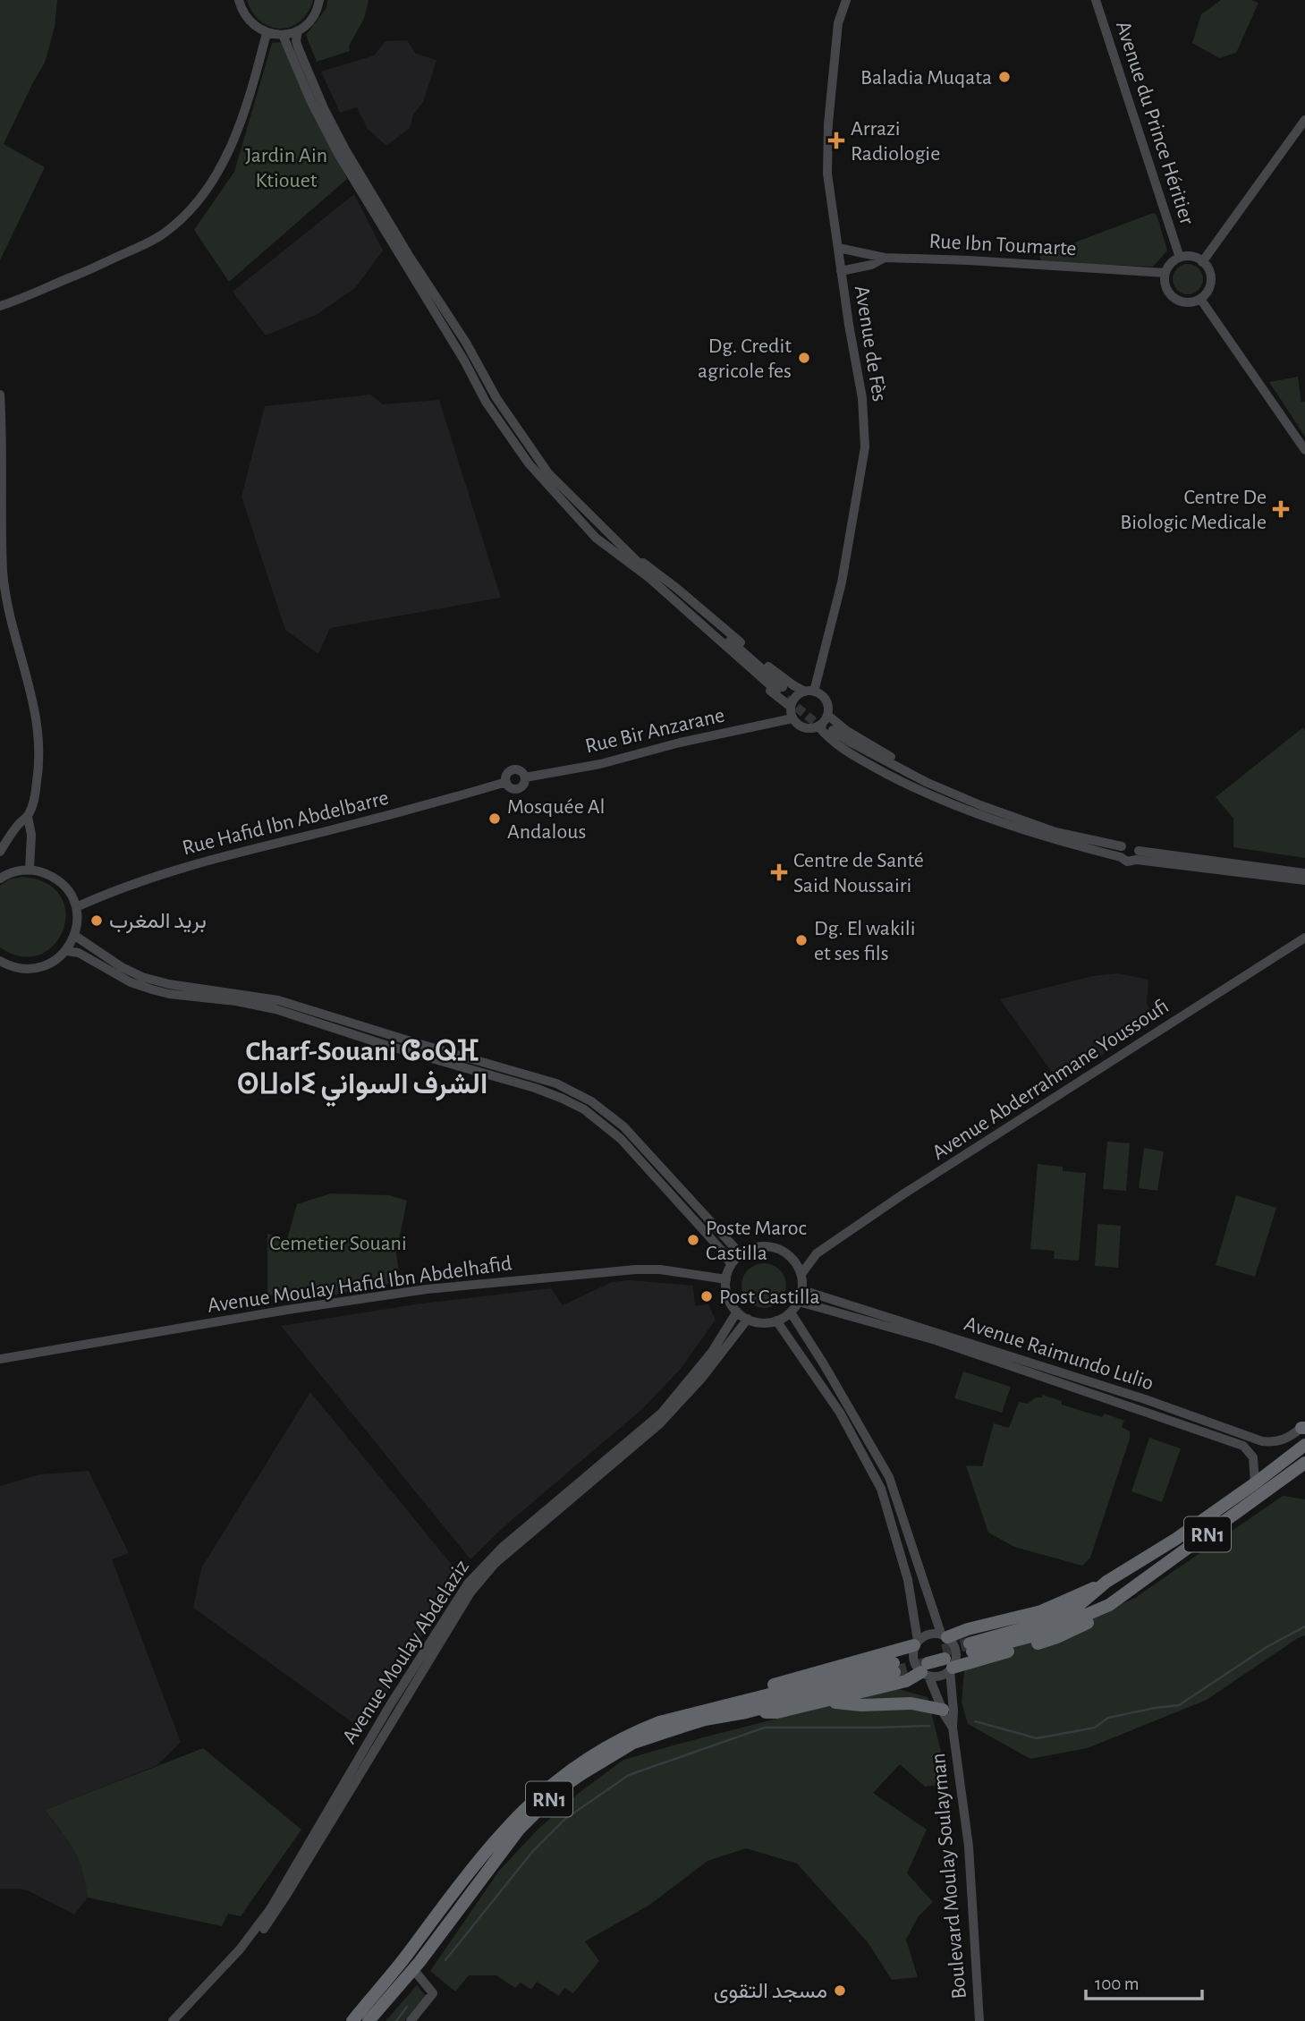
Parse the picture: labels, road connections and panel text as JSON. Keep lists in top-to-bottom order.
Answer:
{
  "streets": {
    "highway": ["RN1"],
    "main road": [
      "Avenue du Prince Héritier",
      "Rue Ibn Toumarte",
      "Avenue de Fès",
      "Rue Bir Anzarane",
      "Rue Hafid Ibn Abdelbarre",
      "Avenue Abderrahmane Youssoufi",
      "Avenue Moulay Hafid Ibn Abdelhafid",
      "Avenue Raimundo Lulio",
      "Avenue Moulay Abdelaziz",
      "Boulevard Moulay Soulayman"
    ]
  },
  "crossings": [
    ["Avenue du Prince Héritier", "Rue Ibn Toumarte"],
    ["Rue Ibn Toumarte", "Avenue de Fès"],
    ["Avenue de Fès", "Rue Bir Anzarane"],
    ["Rue Bir Anzarane", "Rue Hafid Ibn Abdelbarre"],
    ["Avenue Abderrahmane Youssoufi", "Avenue Moulay Hafid Ibn Abdelhafid"],
    ["Avenue Abderrahmane Youssoufi", "Avenue Raimundo Lulio"],
    ["Avenue Abderrahmane Youssoufi", "Avenue Moulay Abdelaziz"],
    ["Avenue Moulay Hafid Ibn Abdelhafid", "Avenue Raimundo Lulio"],
    ["Avenue Moulay Hafid Ibn Abdelhafid", "Avenue Moulay Abdelaziz"],
    ["Avenue Raimundo Lulio", "RN1"],
    ["Avenue Raimundo Lulio", "Avenue Moulay Abdelaziz"]
  ],
  "districts": ["Charf-Souani ⵛⴰⵕⴼ ⵙⵡⴰⵏⵉ الشرف السواني"],
  "parks": ["Jardin Ain Ktiouet", "Cemetier Souani"],
  "places": {
    "other": [
      "Baladia Muqata",
      "Dg. Credit agricole fes",
      "Mosquée Al Andalous",
      "بريد المغرب",
      "Dg. El wakili et ses fils",
      "Poste Maroc Castilla",
      "Post Castilla",
      "مسجد التقوى"
    ],
    "health": ["Arrazi Radiologie", "Centre De Biologic Medicale", "Centre de Santé Said Noussairi"]
  },
  "scale_bar": "100 m"
}
